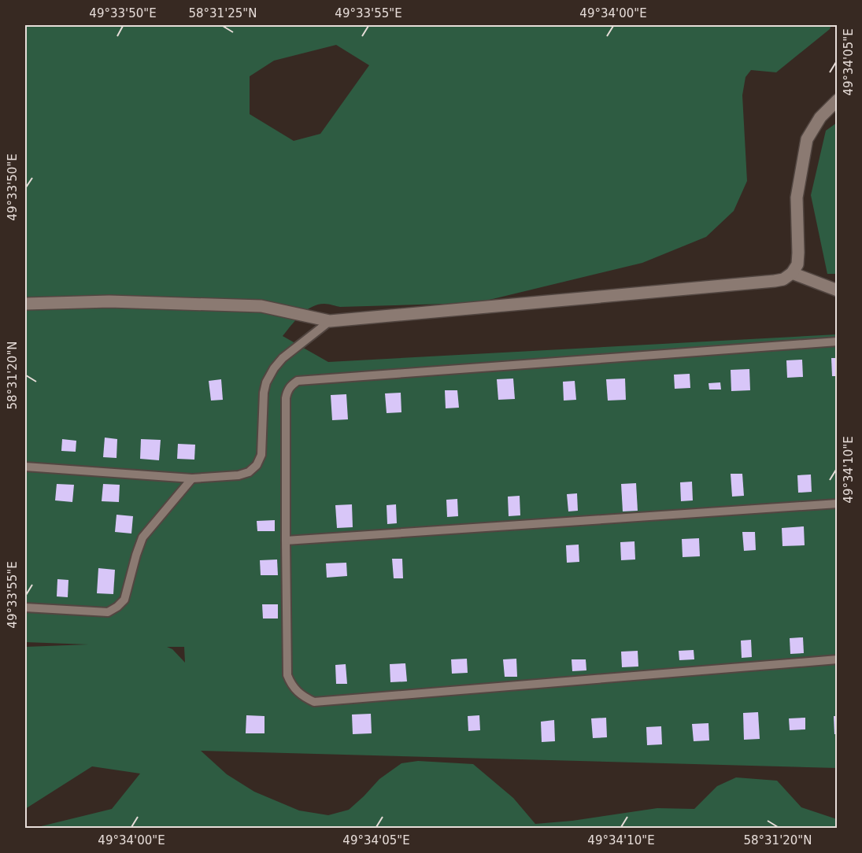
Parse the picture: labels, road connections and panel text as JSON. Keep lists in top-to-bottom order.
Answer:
{
  "coordinates": [
    "49°33'50\"E",
    "58°31'25\"N",
    "49°33'55\"E",
    "49°34'00\"E",
    "49°34'05\"E",
    "58°31'20\"N",
    "49°34'10\"E"
  ]
}
